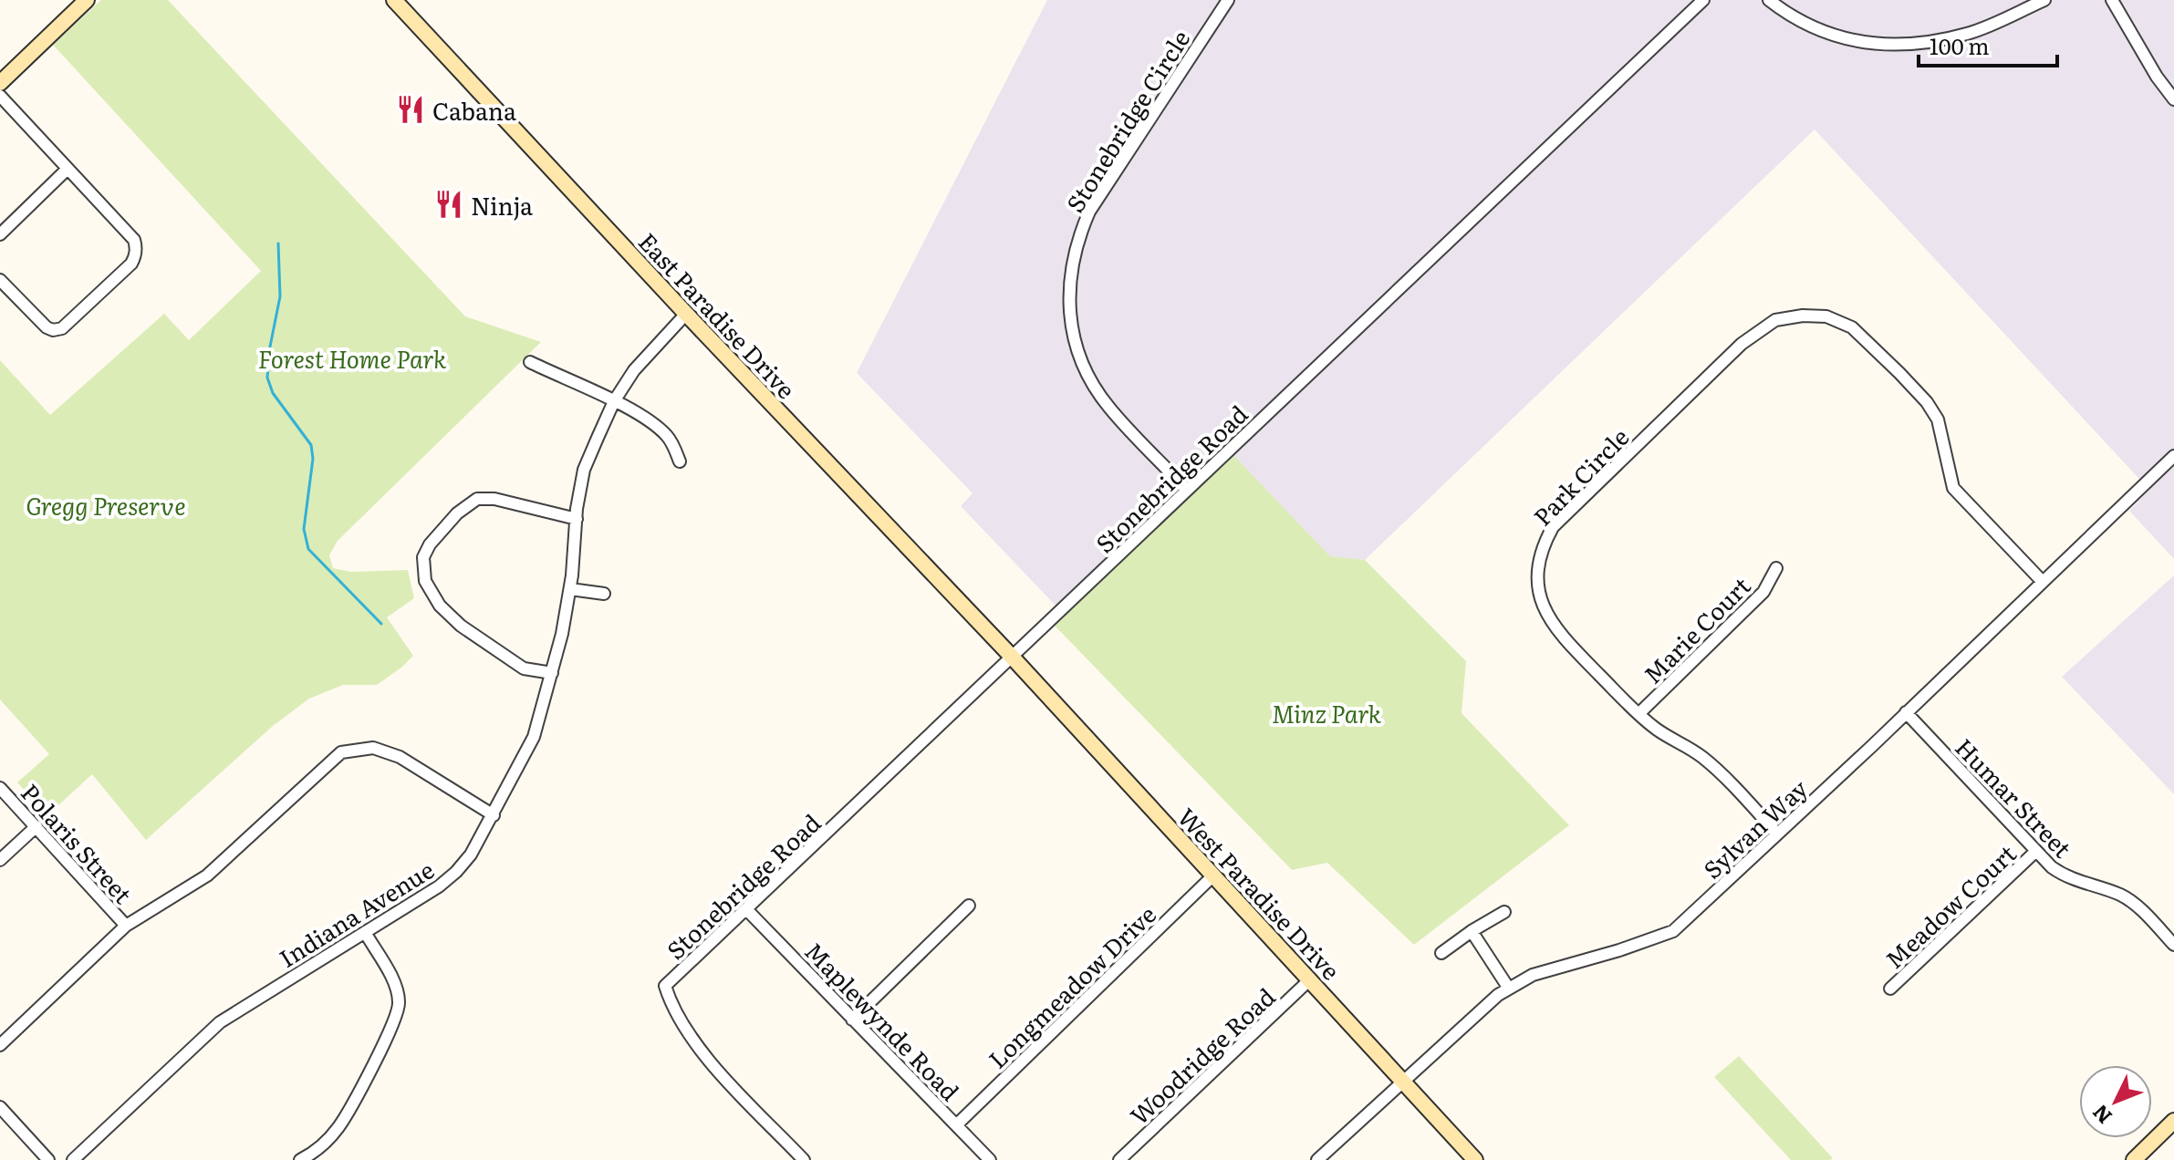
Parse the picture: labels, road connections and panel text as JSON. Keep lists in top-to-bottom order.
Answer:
{
  "streets": {
    "street": [
      "Stonebridge Circle",
      "East Paradise Drive",
      "Park Circle",
      "Stonebridge Road",
      "Marie Court",
      "Humar Street",
      "Sylvan Way",
      "Polaris Street",
      "West Paradise Drive",
      "Meadow Court",
      "Indiana Avenue",
      "Longmeadow Drive",
      "Maplewynde Road",
      "Woodridge Road"
    ]
  },
  "crossings": [
    ["Stonebridge Circle", "Stonebridge Road"],
    ["East Paradise Drive", "Stonebridge Road"],
    ["East Paradise Drive", "West Paradise Drive"],
    ["East Paradise Drive", "Indiana Avenue"],
    ["Park Circle", "Marie Court"],
    ["Park Circle", "Sylvan Way"],
    ["Stonebridge Road", "West Paradise Drive"],
    ["Stonebridge Road", "Maplewynde Road"],
    ["Humar Street", "Sylvan Way"],
    ["Humar Street", "Meadow Court"],
    ["Sylvan Way", "West Paradise Drive"],
    ["West Paradise Drive", "Longmeadow Drive"],
    ["West Paradise Drive", "Woodridge Road"],
    ["Longmeadow Drive", "Maplewynde Road"]
  ],
  "parks": ["Forest Home Park", "Gregg Preserve", "Minz Park"],
  "places": {
    "restaurant": ["Cabana", "Ninja"]
  },
  "scale_bar": "100 m",
  "north": "bottom left"
}
